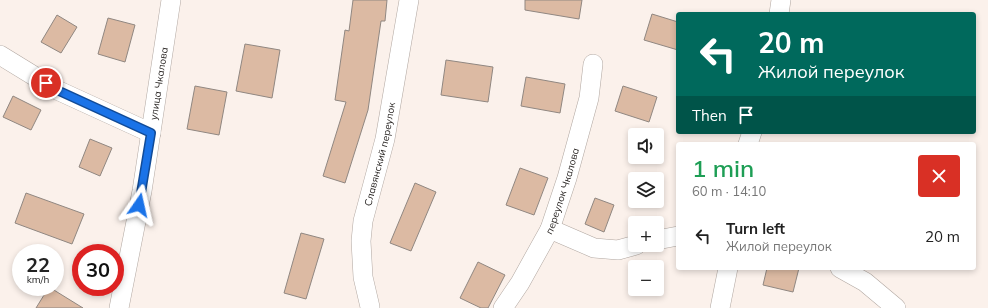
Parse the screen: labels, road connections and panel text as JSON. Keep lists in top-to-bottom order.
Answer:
{
  "streets": {
    "street": ["улица Чкалова", "Славянский переулок", "переулок Чкалова"]
  },
  "page": {
    "turn": ["20 m", "Жилой переулок"],
    "then": "Then",
    "map_buttons": ["+", "−"],
    "heading": ["1 min", "60 m · 14:10"],
    "list": [
      {
        "name": "Turn left",
        "note": "Жилой переулок",
        "value": "20 m"
      }
    ],
    "speed": "22 km/h",
    "limit": "30"
  }
}
